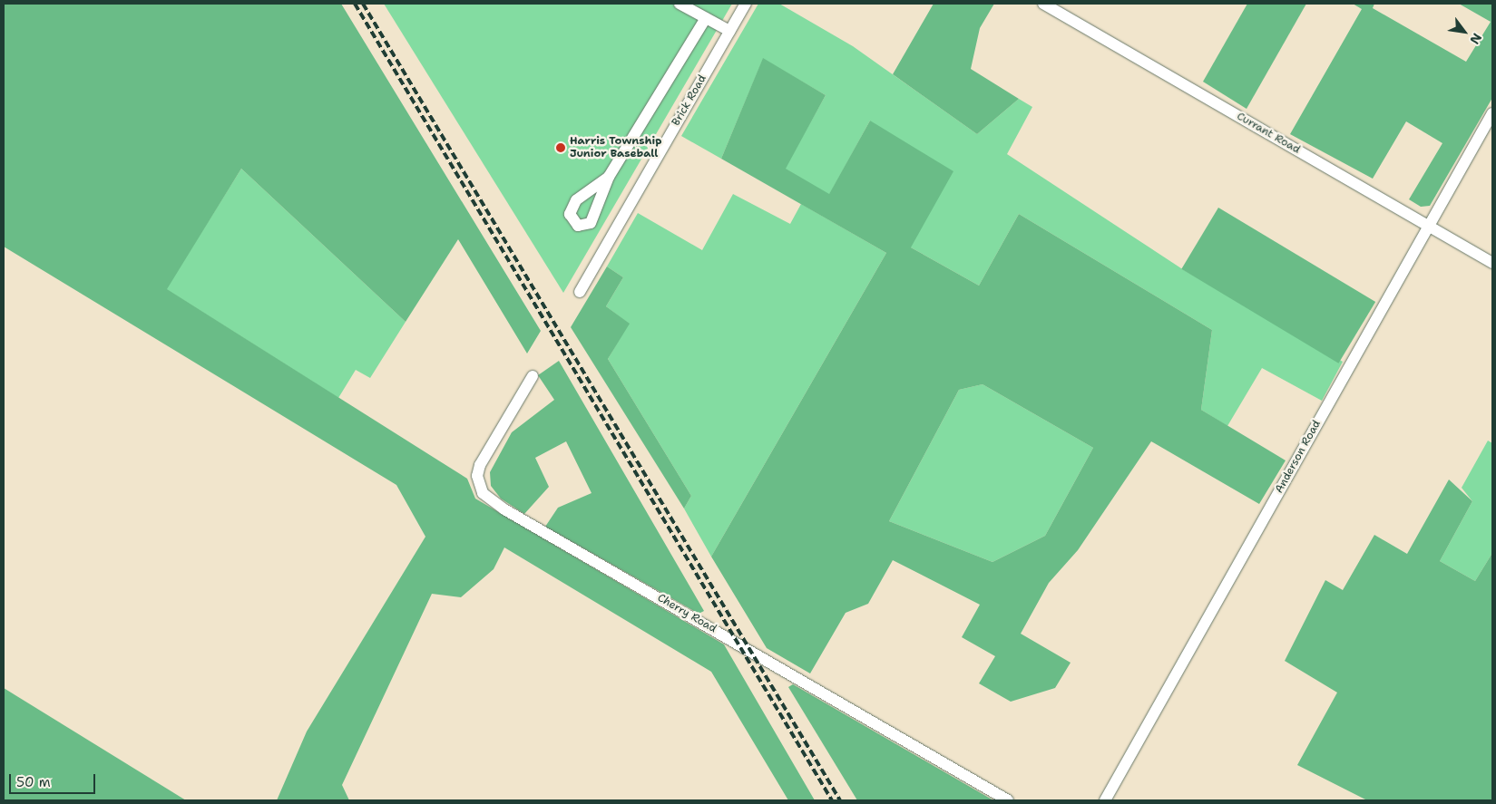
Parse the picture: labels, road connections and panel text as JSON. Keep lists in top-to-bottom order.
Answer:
{
  "streets": {
    "street": [
      "Brick Road",
      "Currant Road",
      "Anderson Road",
      "Cherry Road"
    ]
  },
  "crossings": [
    ["Currant Road", "Anderson Road"]
  ],
  "places": ["Harris Township Junior Baseball"],
  "scale_bar": "50 m",
  "north": "bottom right"
}
